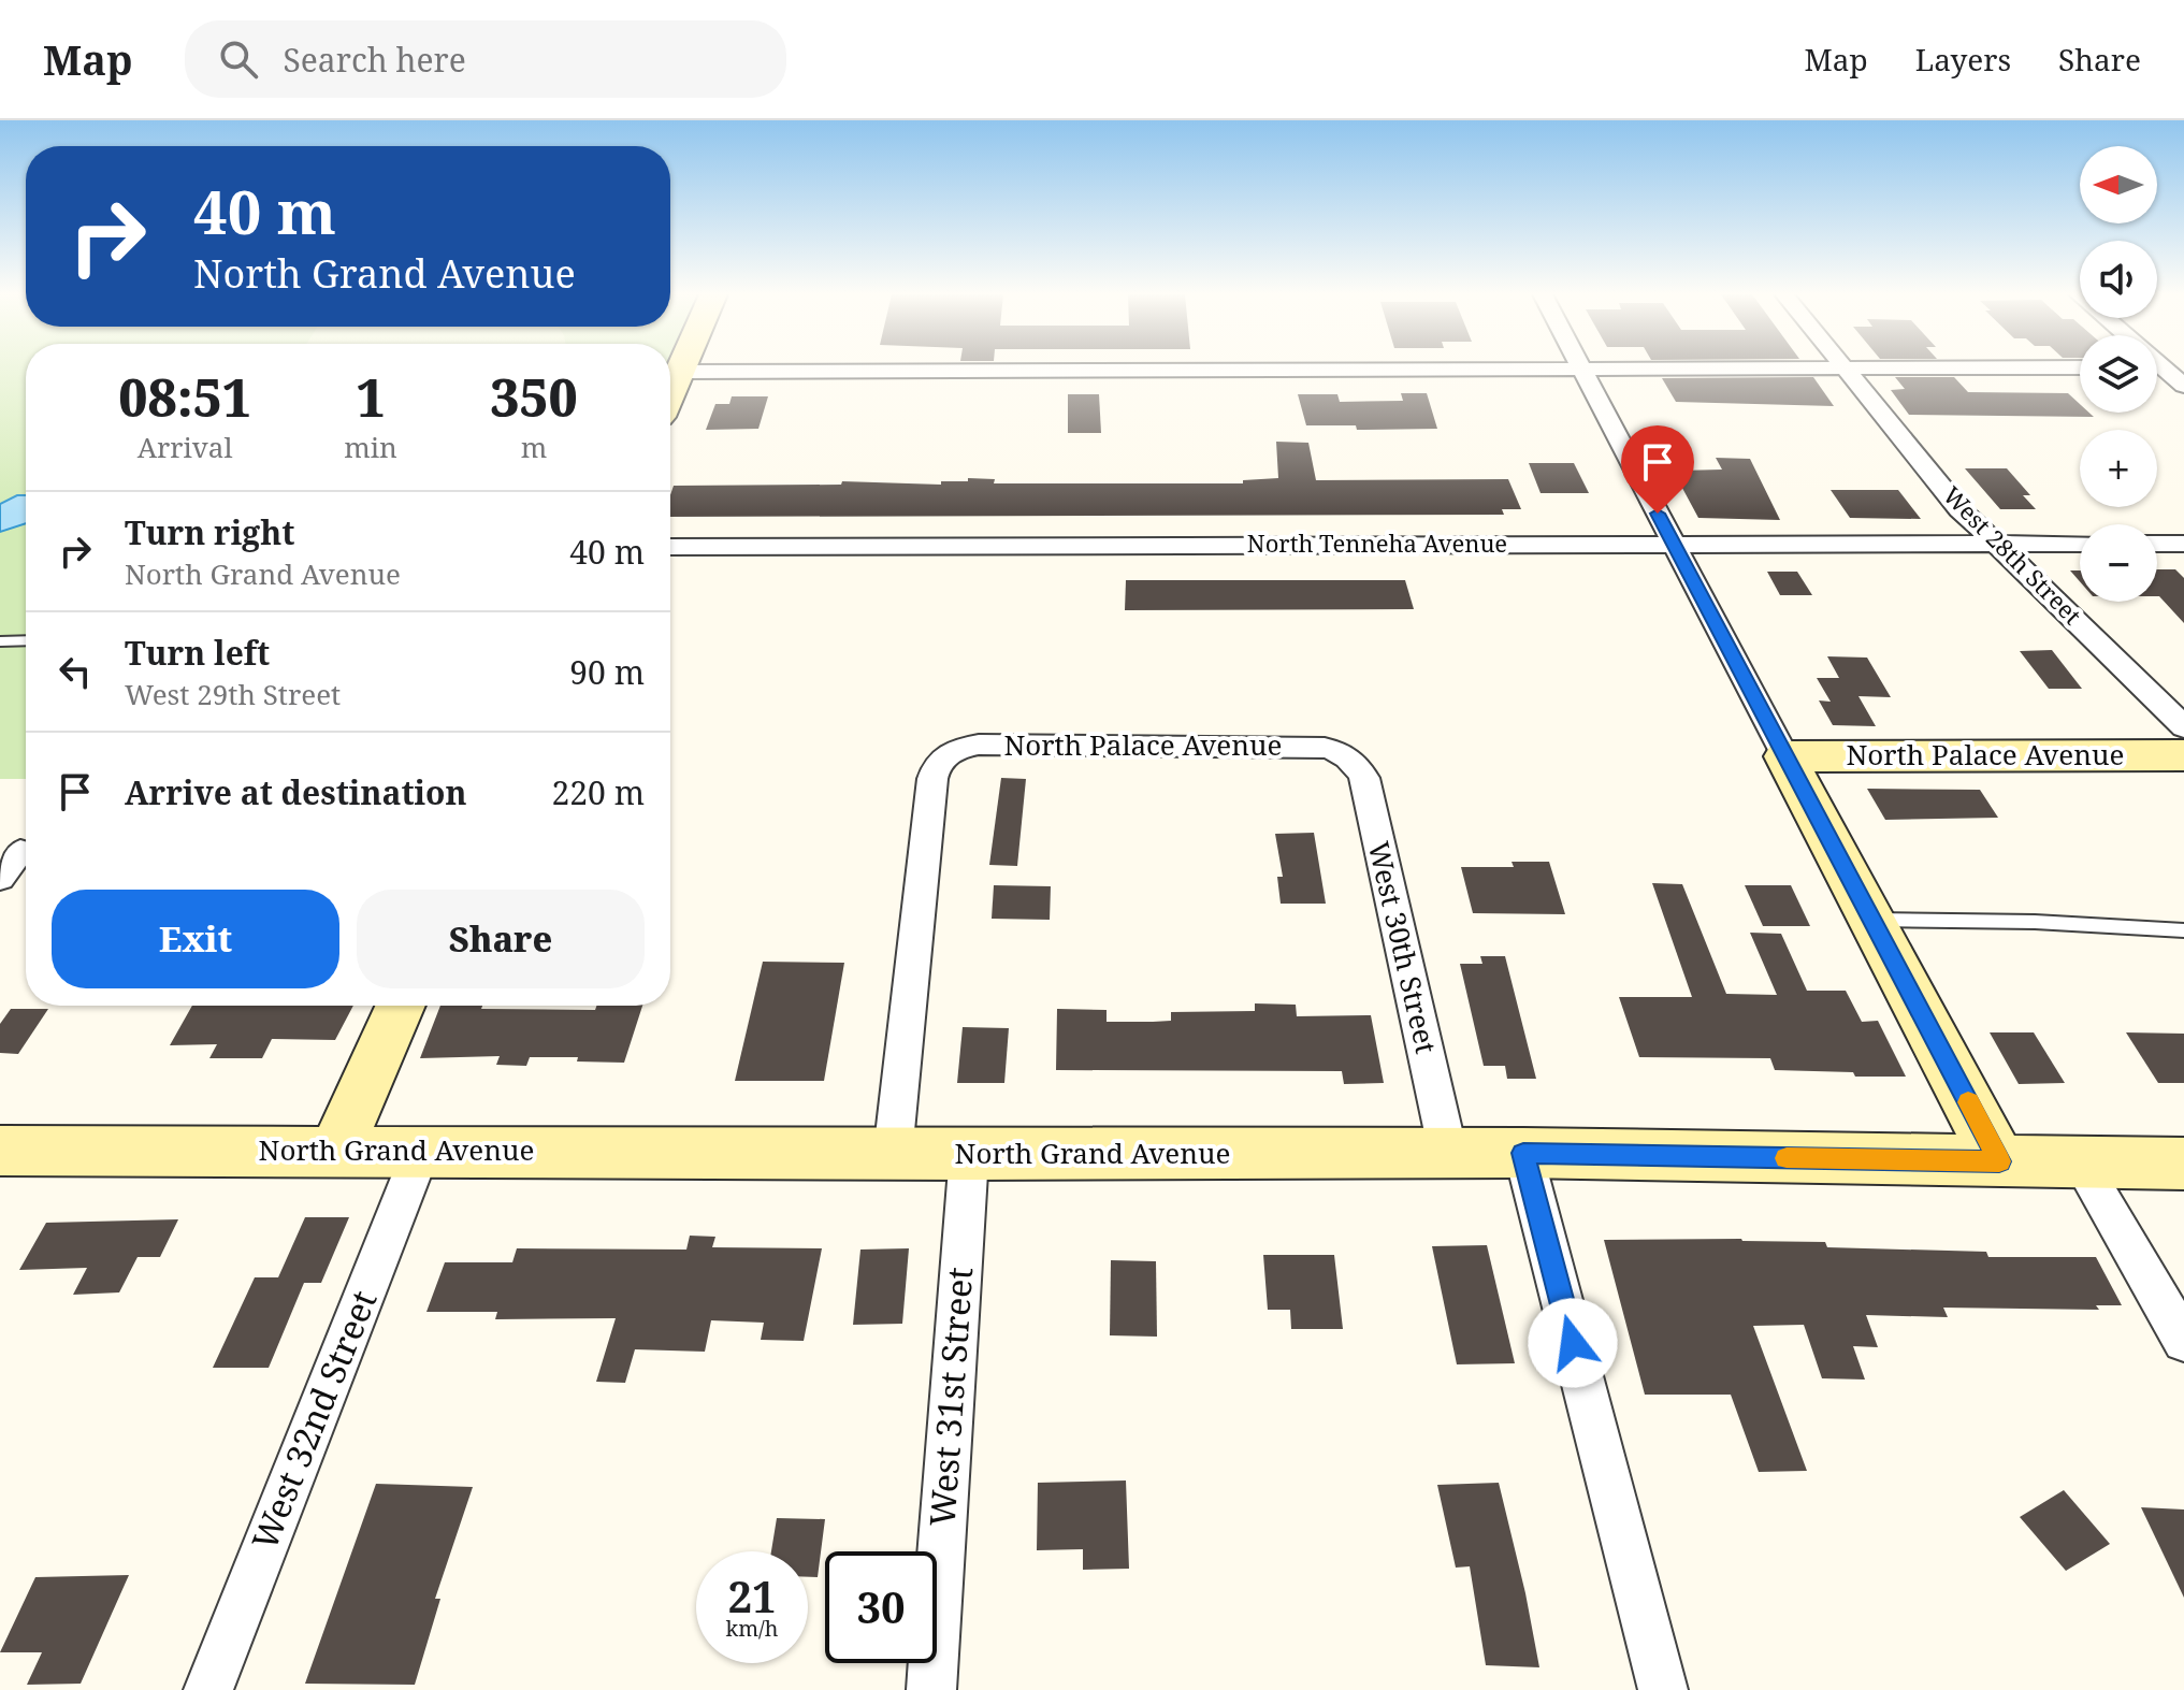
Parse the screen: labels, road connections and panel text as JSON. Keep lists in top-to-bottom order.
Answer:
{
  "streets": {
    "street": [
      "North Tenneha Avenue",
      "West 28th Street",
      "North Palace Avenue",
      "West 30th Street",
      "North Grand Avenue",
      "West 31st Street",
      "West 32nd Street"
    ]
  },
  "crossings": [
    ["North Tenneha Avenue", "West 28th Street"],
    ["North Palace Avenue", "West 30th Street"],
    ["North Palace Avenue", "North Grand Avenue"],
    ["West 30th Street", "North Grand Avenue"],
    ["North Grand Avenue", "West 31st Street"],
    ["North Grand Avenue", "West 32nd Street"]
  ],
  "north": "left",
  "page": {
    "header": "Map",
    "search": "Search here",
    "nav": ["Map", "Layers", "Share"],
    "map_buttons": ["+", "−"],
    "turn": ["40 m", "North Grand Avenue"],
    "eta": [
      "08:51",
      "Arrival",
      "1",
      "min",
      "350",
      "m"
    ],
    "list": [
      {
        "name": "Turn right",
        "note": "North Grand Avenue",
        "value": "40 m"
      },
      {
        "name": "Turn left",
        "note": "West 29th Street",
        "value": "90 m"
      },
      {
        "name": "Arrive at destination",
        "value": "220 m"
      }
    ],
    "buttons": ["Exit", "Share"],
    "speed": "21 km/h",
    "limit": "30"
  }
}
